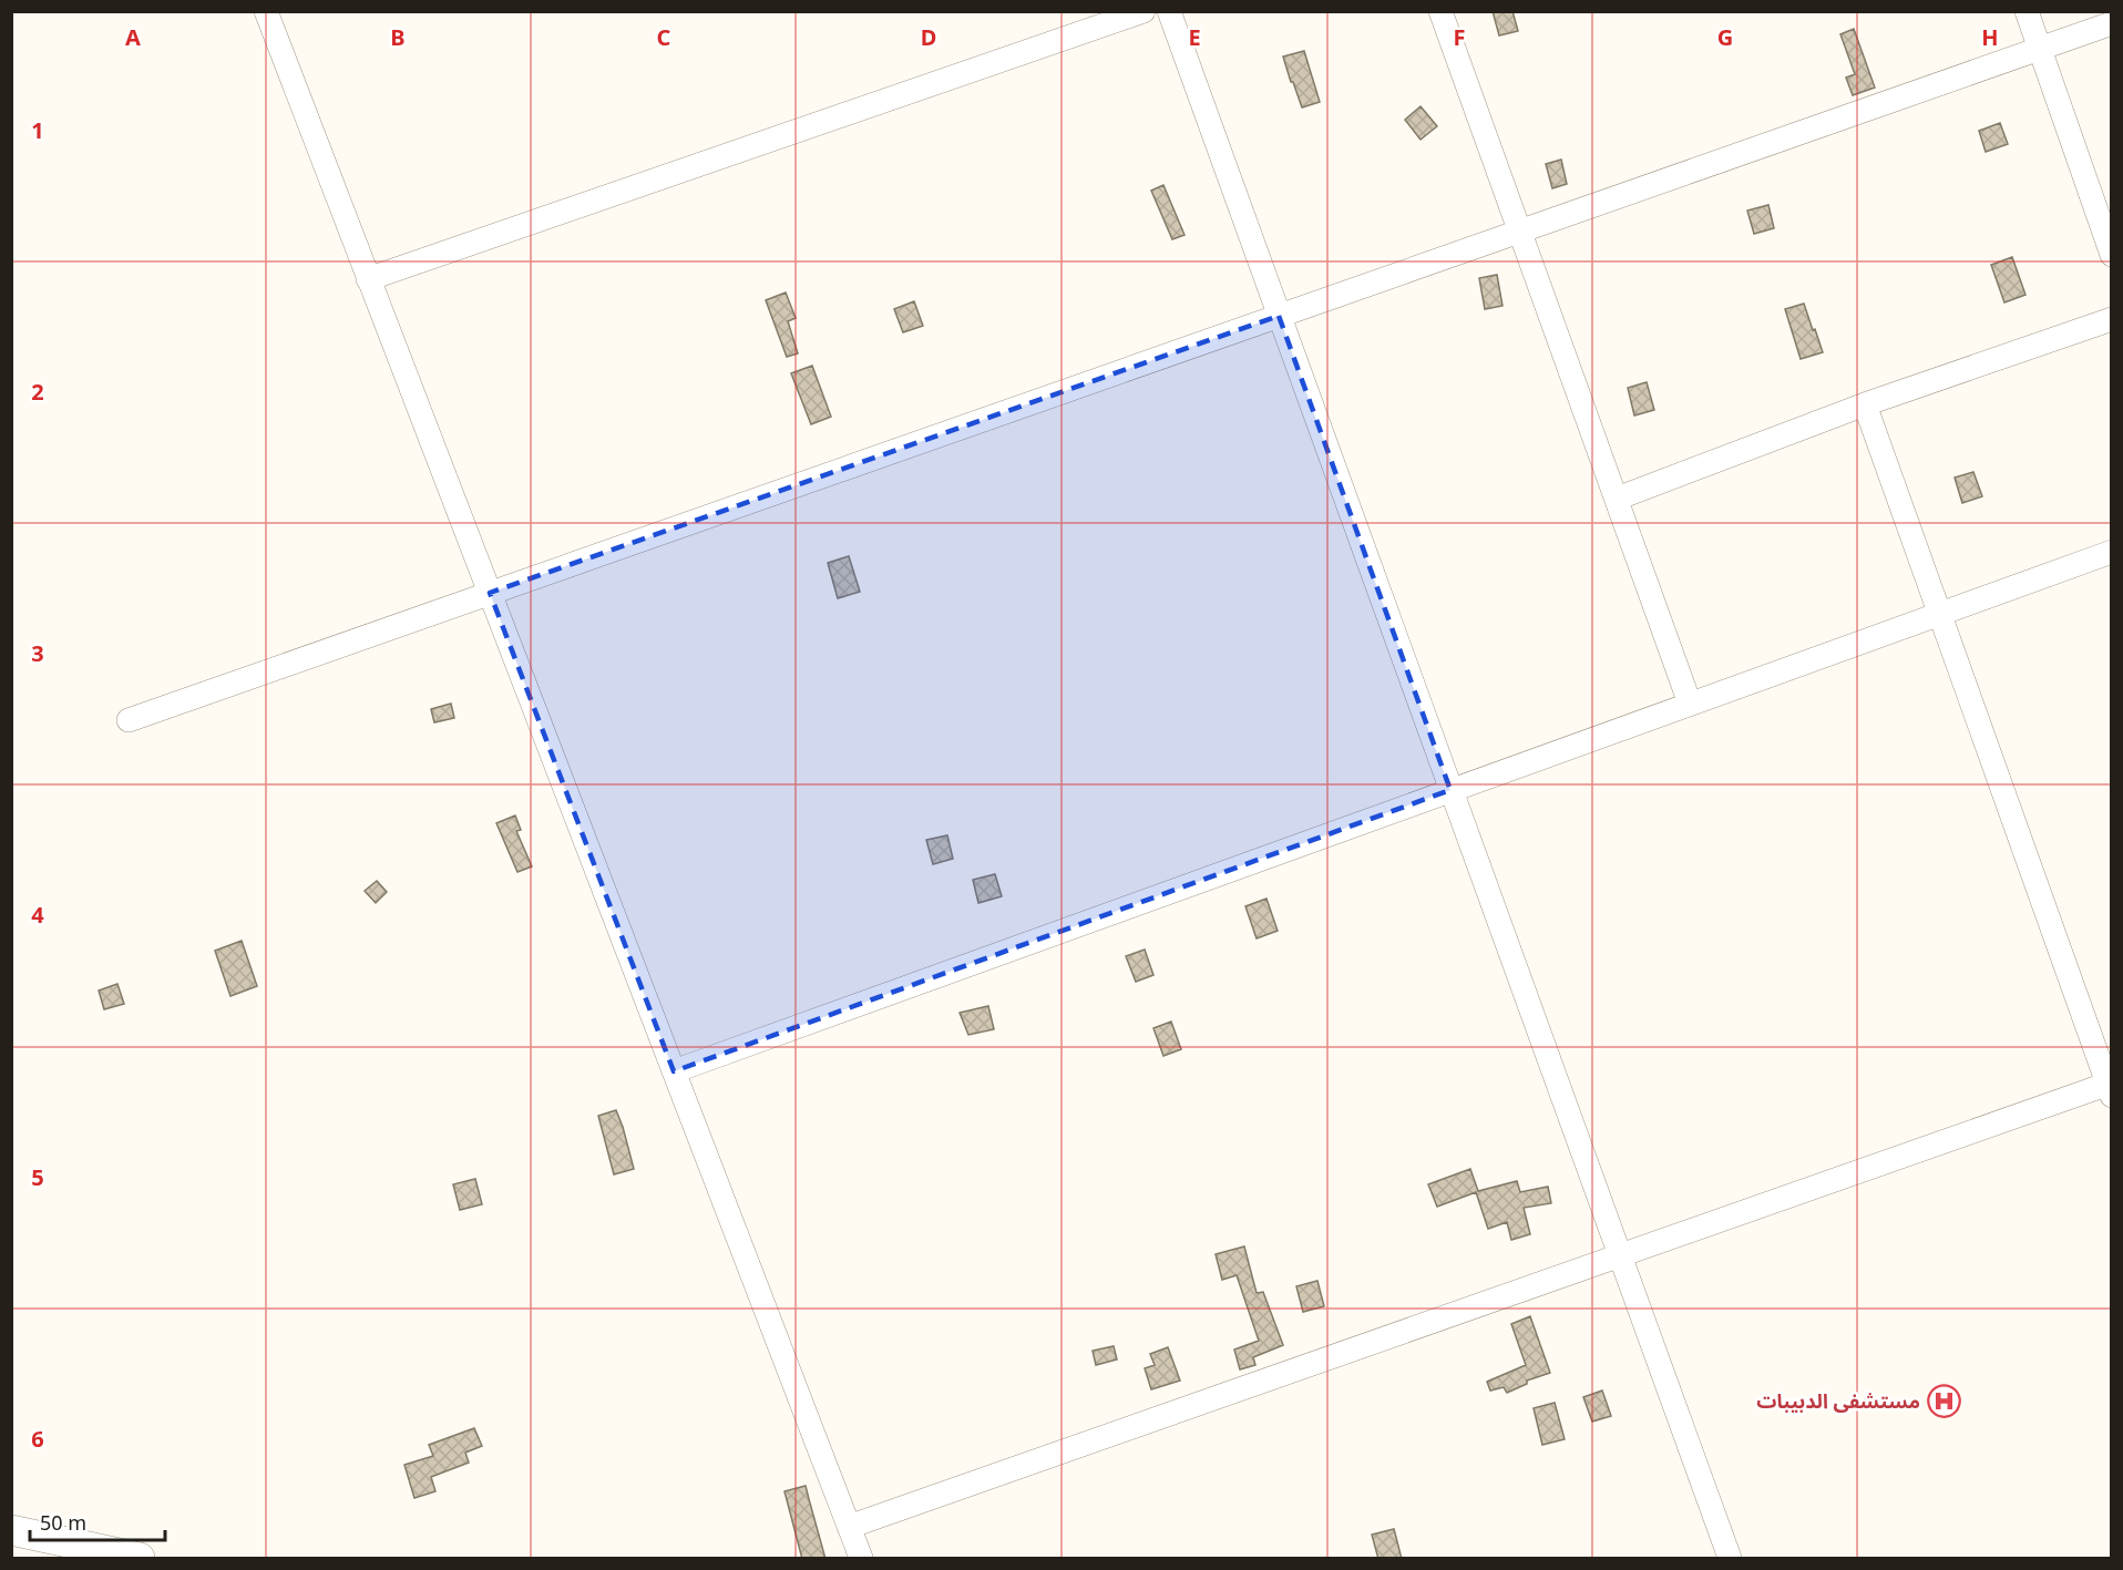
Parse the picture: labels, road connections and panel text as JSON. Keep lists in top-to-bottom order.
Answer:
{
  "places": {
    "hospital": ["مستشفى الدبيبات"]
  },
  "scale_bar": "50 m",
  "grid": {
    "columns": [
      "A",
      "B",
      "C",
      "D",
      "E",
      "F",
      "G",
      "H"
    ],
    "rows": [
      "1",
      "2",
      "3",
      "4",
      "5",
      "6"
    ]
  }
}
